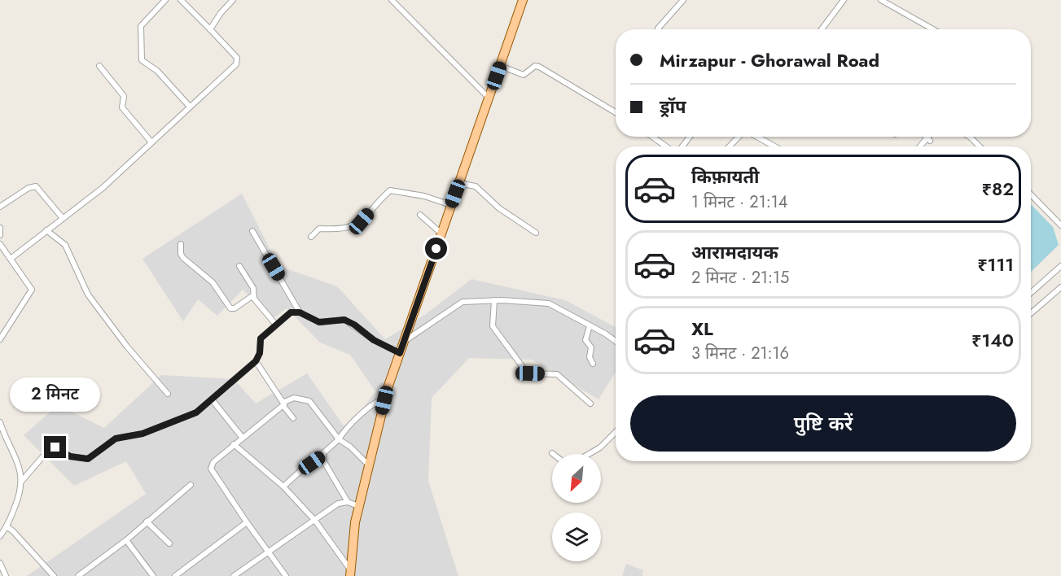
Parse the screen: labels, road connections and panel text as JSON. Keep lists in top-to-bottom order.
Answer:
{
  "north": "bottom left",
  "page": {
    "banner": ["Mirzapur - Ghorawal Road", "ड्रॉप"],
    "list": [
      {
        "name": "किफ़ायती",
        "note": "1 मिनट · 21:14",
        "value": "₹82"
      },
      {
        "name": "आरामदायक",
        "note": "2 मिनट · 21:15",
        "value": "₹111"
      },
      {
        "name": "XL",
        "note": "3 मिनट · 21:16",
        "value": "₹140"
      }
    ],
    "bubble": "2 मिनट",
    "buttons": "पुष्टि करें"
  }
}
